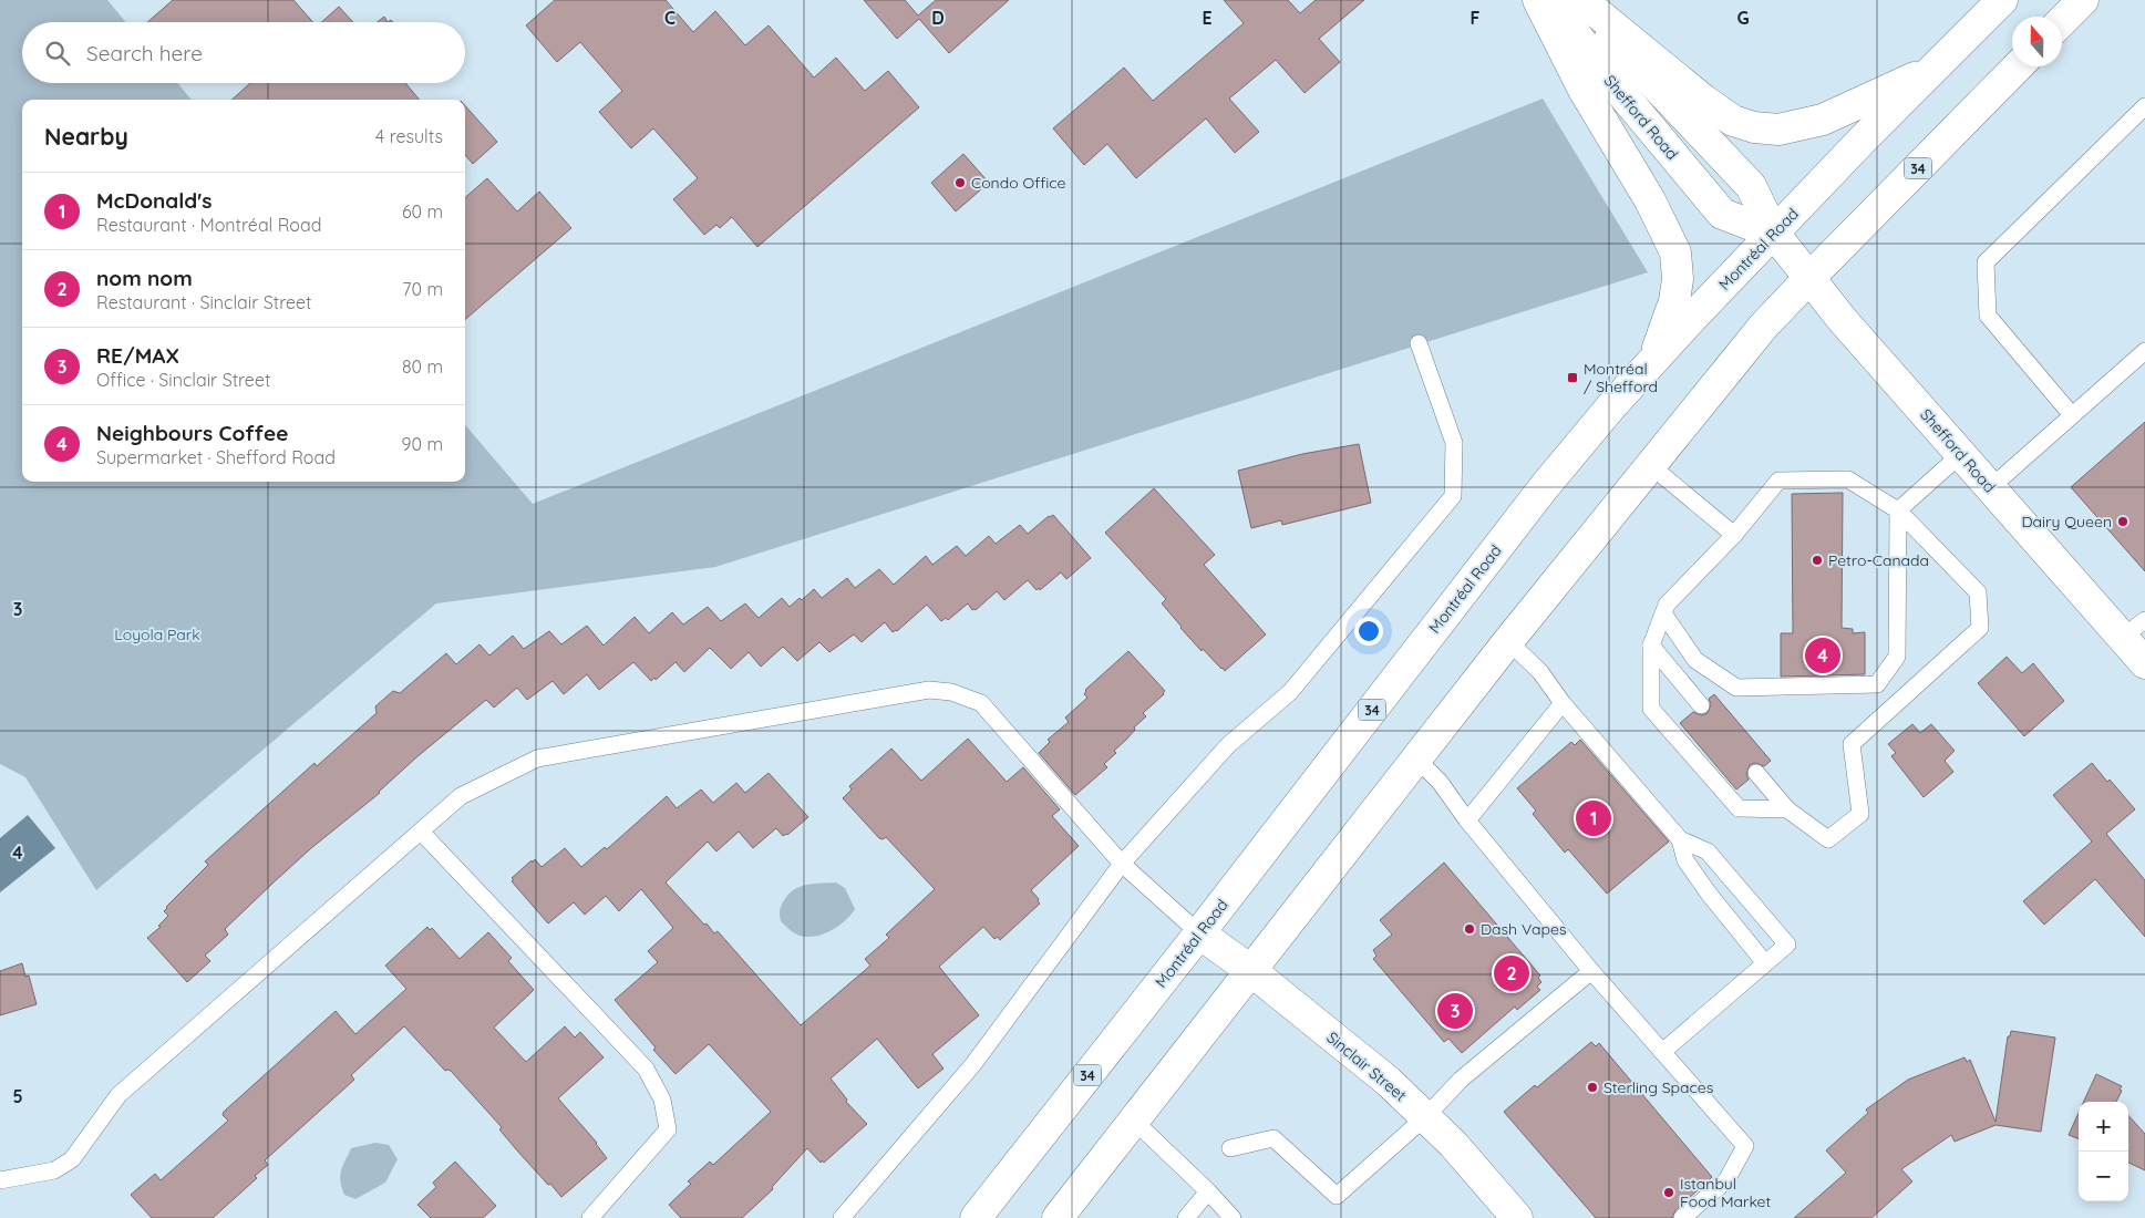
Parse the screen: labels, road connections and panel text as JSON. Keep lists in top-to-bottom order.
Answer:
{
  "streets": {
    "main road": [
      "Shefford Road",
      "34",
      "Montréal Road",
      "Sinclair Street"
    ]
  },
  "crossings": [
    ["Shefford Road", "34"],
    ["Shefford Road", "Montréal Road"],
    ["34", "Sinclair Street"],
    ["Montréal Road", "Sinclair Street"]
  ],
  "parks": ["Loyola Park"],
  "places": {
    "other": [
      "Condo Office",
      "Dairy Queen",
      "Petro-Canada",
      "Dash Vapes",
      "Sterling Spaces",
      "Istanbul Food Market"
    ],
    "transit": ["Montréal / Shefford"]
  },
  "north": "top",
  "page": {
    "search": "Search here",
    "heading": ["Nearby", "4 results"],
    "list": [
      {
        "mark": "1",
        "name": "McDonald's",
        "note": "Restaurant · Montréal Road",
        "value": "60 m"
      },
      {
        "mark": "2",
        "name": "nom nom",
        "note": "Restaurant · Sinclair Street",
        "value": "70 m"
      },
      {
        "mark": "3",
        "name": "RE/MAX",
        "note": "Office · Sinclair Street",
        "value": "80 m"
      },
      {
        "mark": "4",
        "name": "Neighbours Coffee",
        "note": "Supermarket · Shefford Road",
        "value": "90 m"
      }
    ],
    "pins": [
      "4",
      "1",
      "2",
      "3"
    ],
    "map_buttons": ["+", "−"]
  },
  "grid": {
    "columns": [
      "C",
      "D",
      "E",
      "F",
      "G"
    ],
    "rows": ["3", "4", "5"]
  }
}
